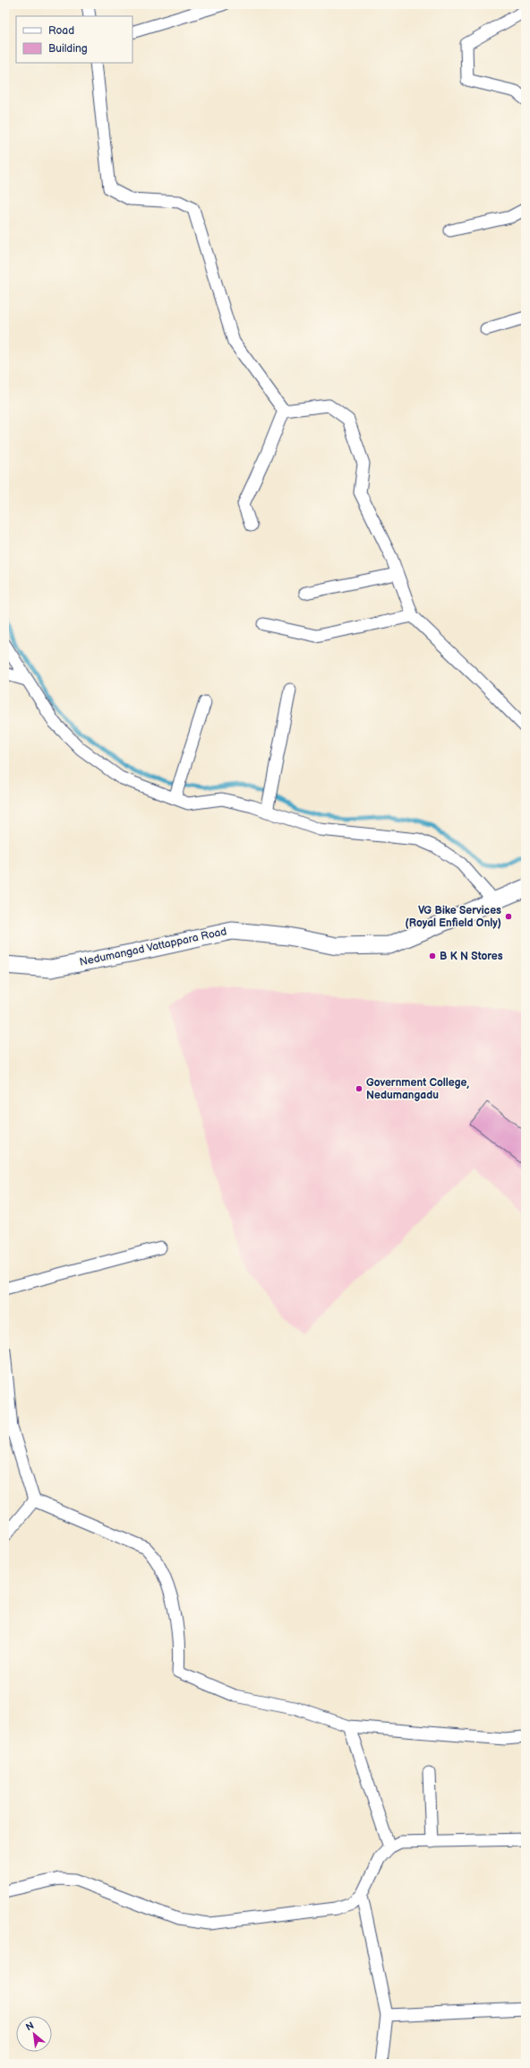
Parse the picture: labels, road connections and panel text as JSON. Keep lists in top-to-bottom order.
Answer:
{
  "streets": {
    "main road": ["Nedumangad Vattappara Road"]
  },
  "places": ["VG Bike Services (Royal Enfield Only)", "B K N Stores", "Government College, Nedumangadu"],
  "legend": ["Road", "Building"],
  "north": "top left"
}
